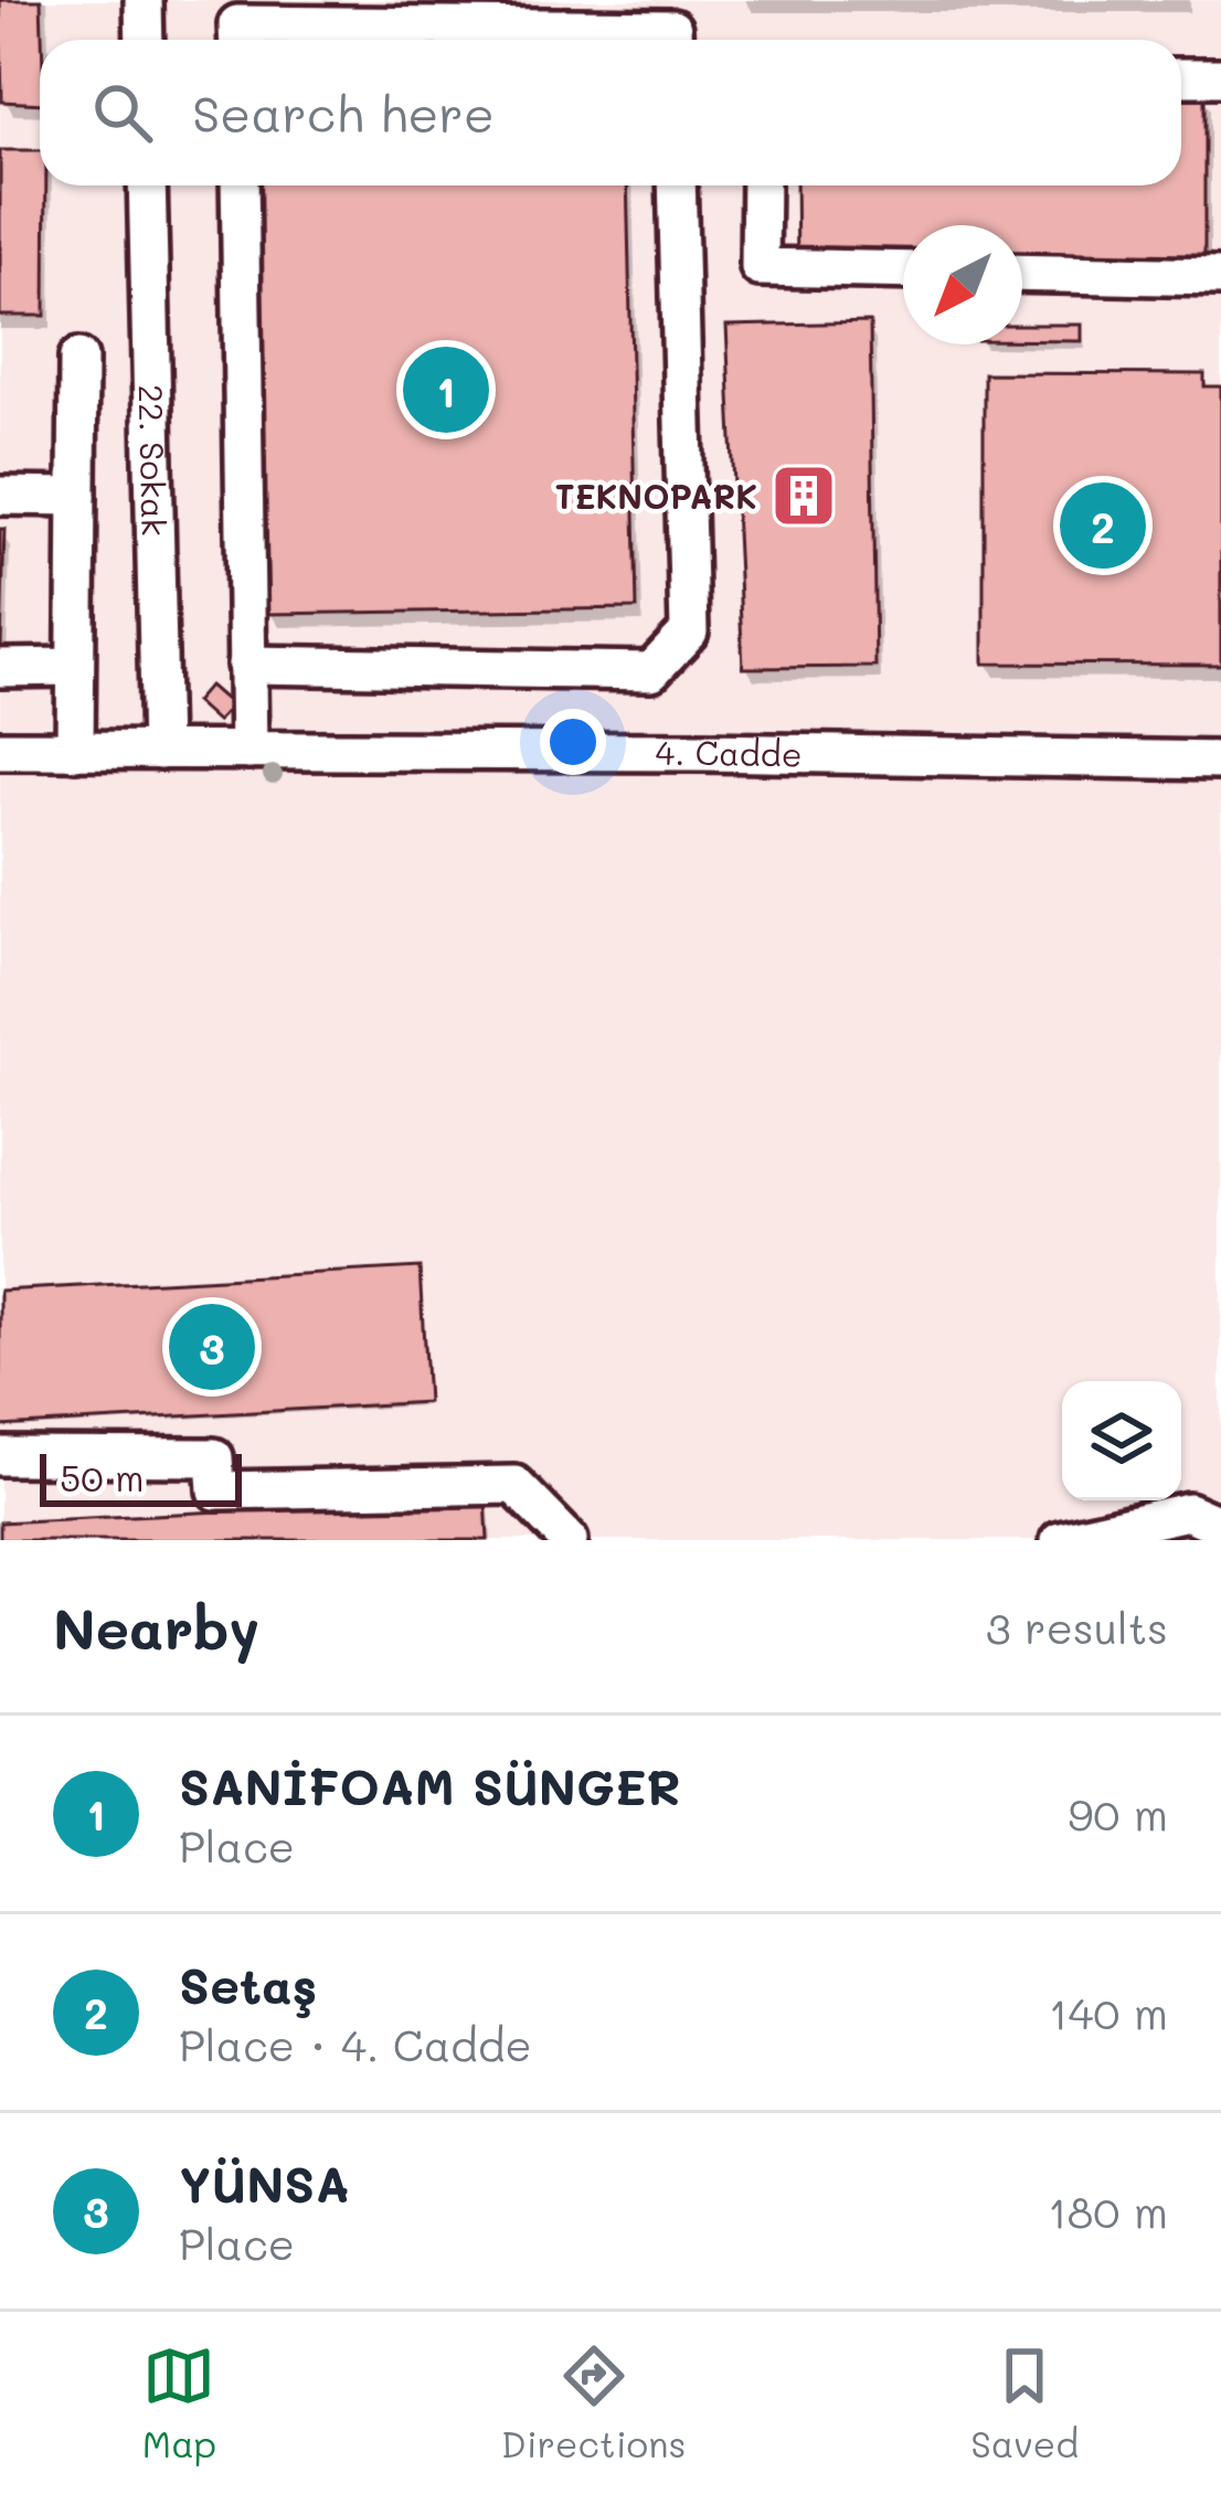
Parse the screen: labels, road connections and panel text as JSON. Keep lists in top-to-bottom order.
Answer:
{
  "streets": {
    "street": ["22. Sokak", "4. Cadde"]
  },
  "crossings": [
    ["22. Sokak", "4. Cadde"]
  ],
  "places": {
    "building": ["TEKNOPARK"]
  },
  "scale_bar": "50 m",
  "north": "bottom left",
  "page": {
    "search": "Search here",
    "pins": ["1", "2", "3"],
    "scale": "50 m",
    "heading": ["Nearby", "3 results"],
    "list": [
      {
        "mark": "1",
        "name": "SANİFOAM SÜNGER",
        "note": "Place",
        "value": "90 m"
      },
      {
        "mark": "2",
        "name": "Setaş",
        "note": "Place · 4. Cadde",
        "value": "140 m"
      },
      {
        "mark": "3",
        "name": "YÜNSA",
        "note": "Place",
        "value": "180 m"
      }
    ],
    "nav": ["Map", "Directions", "Saved"]
  }
}
